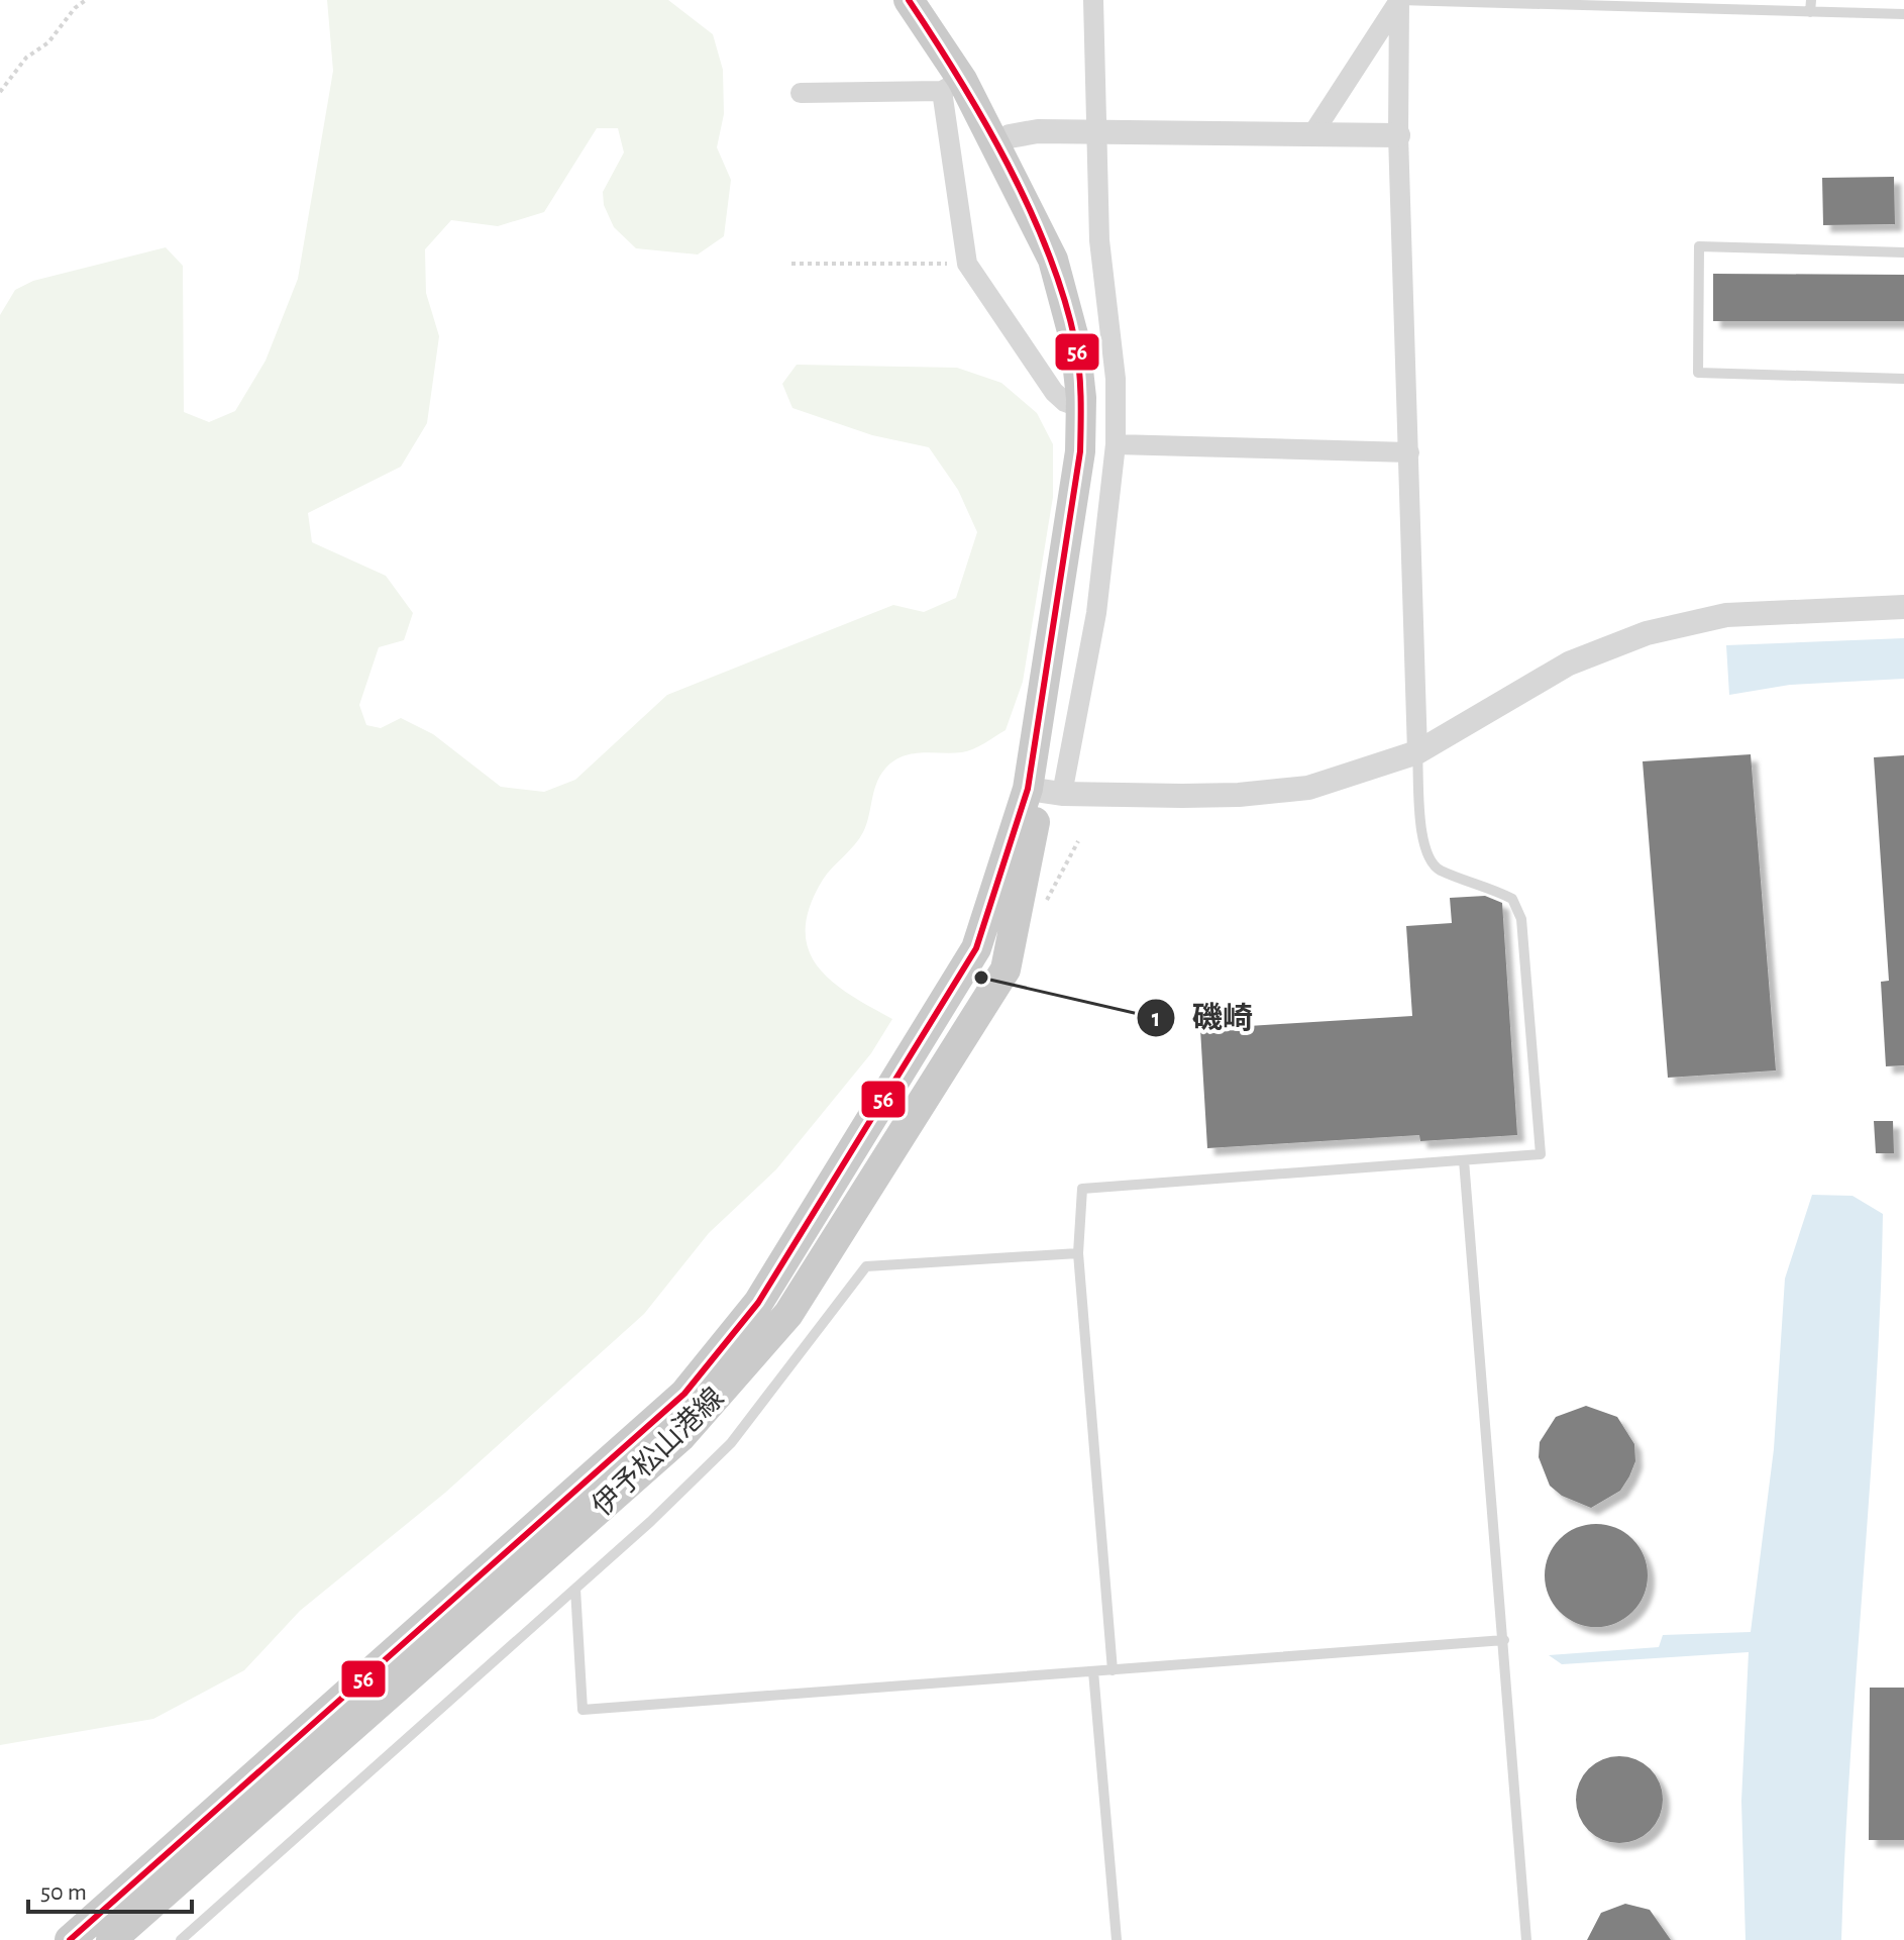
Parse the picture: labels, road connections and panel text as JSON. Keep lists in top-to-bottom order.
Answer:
{
  "streets": {
    "main road": ["伊予松山港線"]
  },
  "places": ["磯崎"],
  "lines": ["transit line 56"],
  "scale_bar": "50 m"
}
